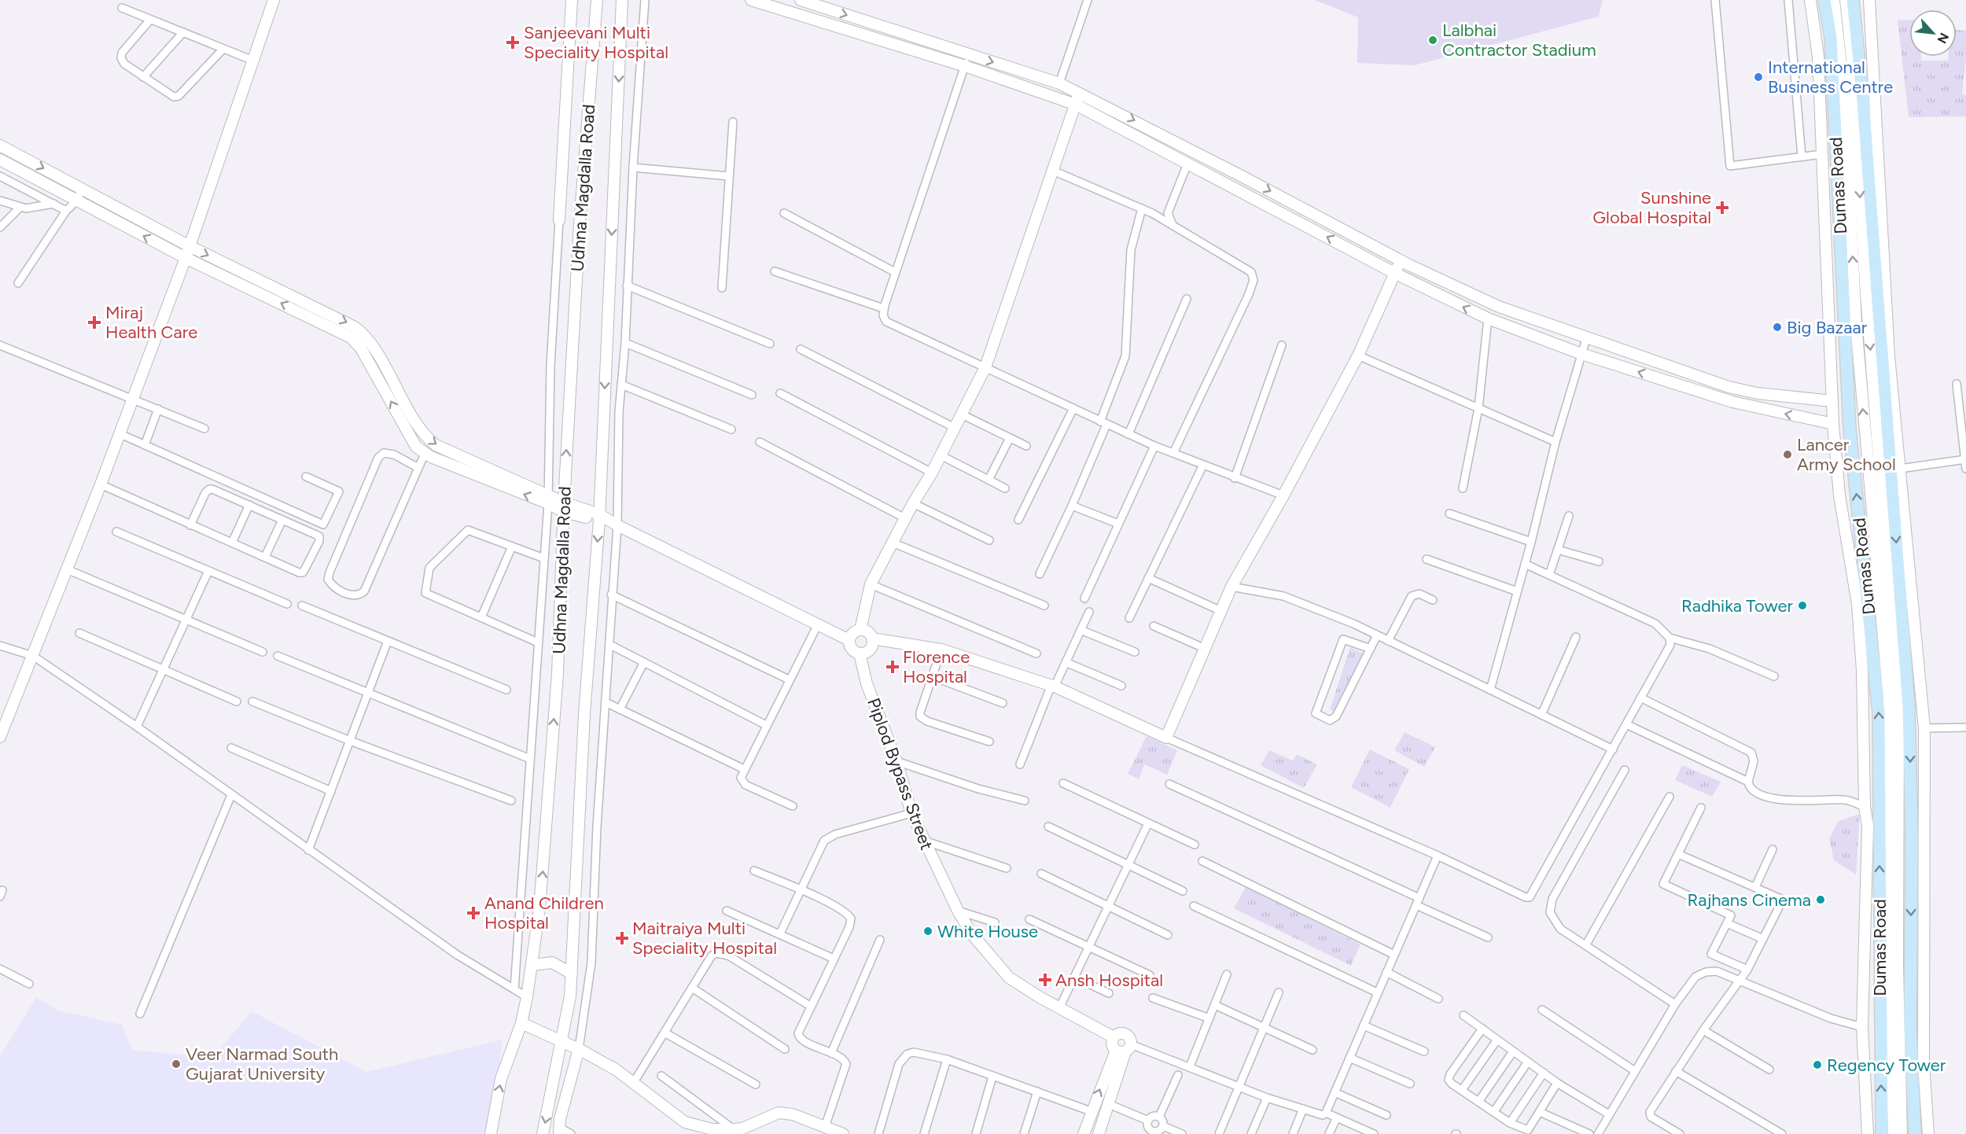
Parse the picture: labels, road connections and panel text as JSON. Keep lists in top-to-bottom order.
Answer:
{
  "streets": {
    "main road": ["Dumas Road"],
    "street": ["Udhna Magdalla Road", "Piplod Bypass Street"]
  },
  "places": {
    "other": [
      "Lalbhai Contractor Stadium",
      "International Business Centre",
      "Big Bazaar",
      "Lancer Army School",
      "Radhika Tower",
      "Rajhans Cinema",
      "White House",
      "Veer Narmad South Gujarat University",
      "Regency Tower"
    ],
    "health": [
      "Sanjeevani Multi Speciality Hospital",
      "Sunshine Global Hospital",
      "Miraj Health Care",
      "Florence Hospital",
      "Anand Children Hospital",
      "Maitraiya Multi Speciality Hospital",
      "Ansh Hospital"
    ]
  },
  "north": "bottom right"
}
